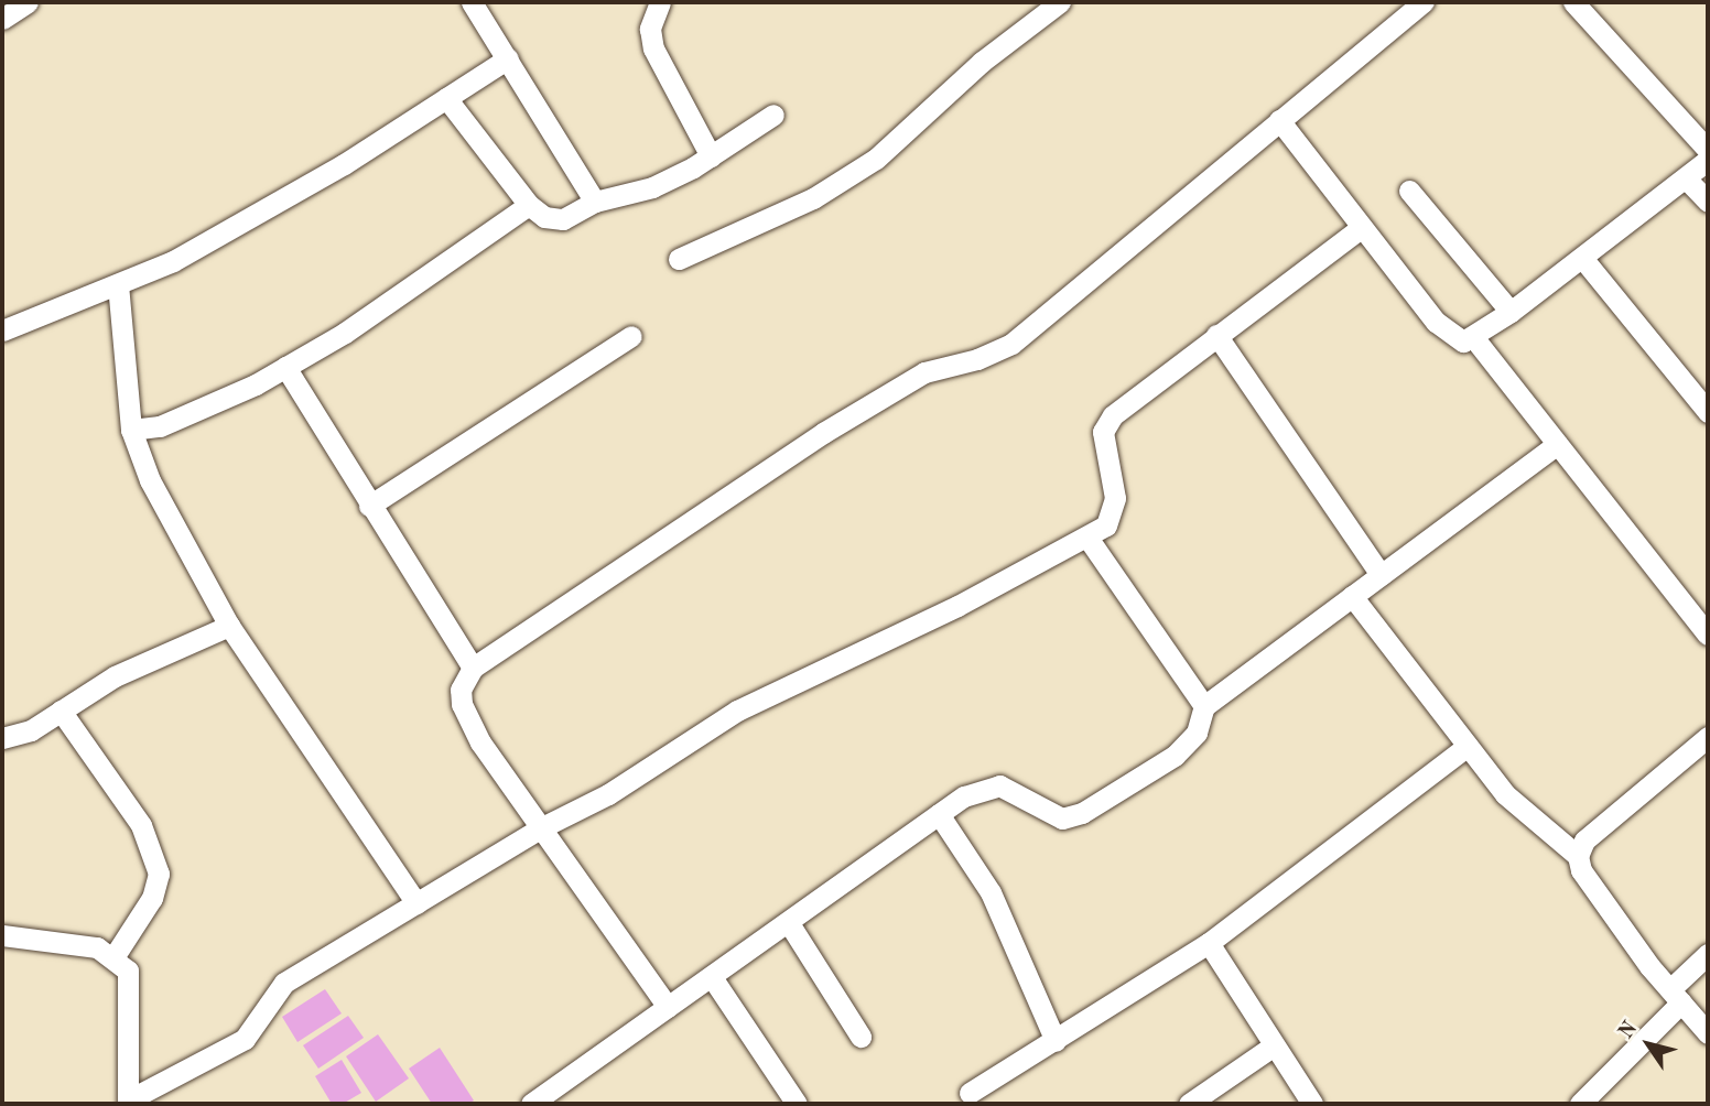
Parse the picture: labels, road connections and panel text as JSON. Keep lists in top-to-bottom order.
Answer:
{
  "north": "top left"
}
